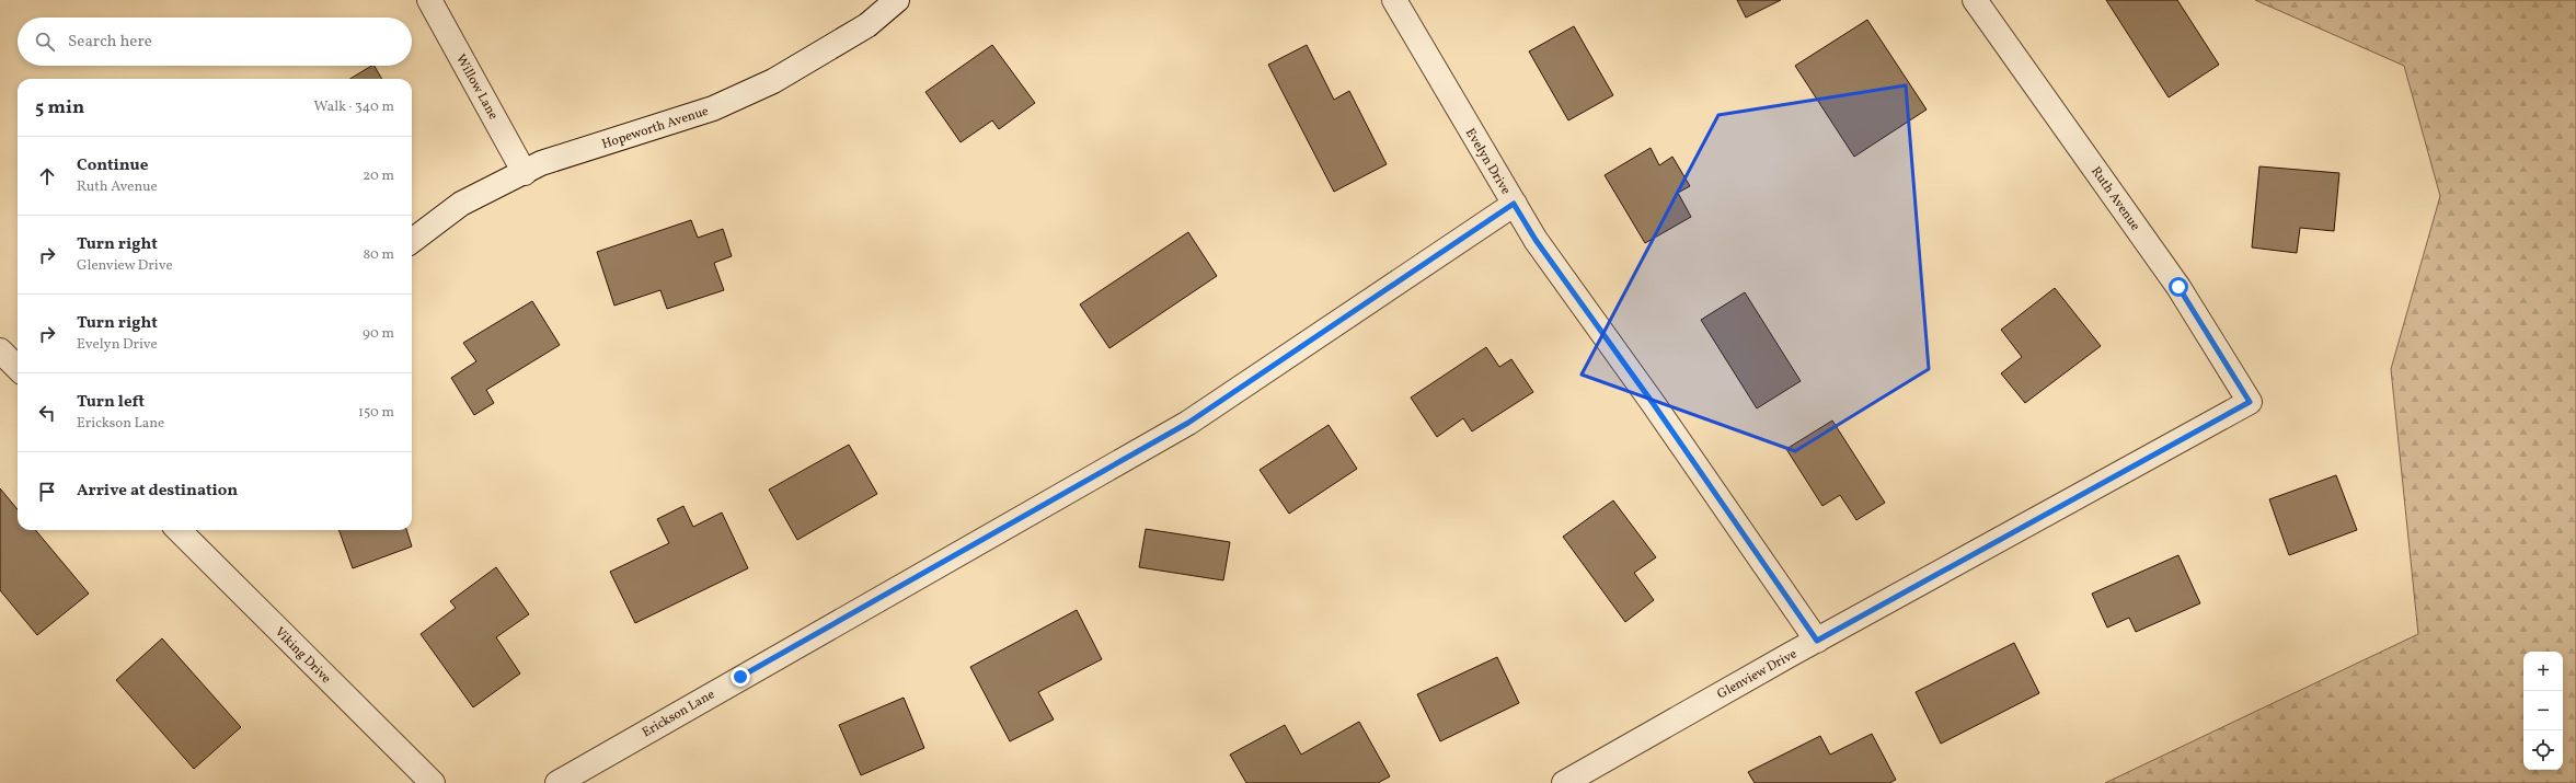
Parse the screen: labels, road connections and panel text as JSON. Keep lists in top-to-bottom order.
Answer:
{
  "streets": {
    "street": [
      "Willow Lane",
      "Hopeworth Avenue",
      "Evelyn Drive",
      "Ruth Avenue",
      "Viking Drive",
      "Glenview Drive",
      "Erickson Lane"
    ]
  },
  "crossings": [
    ["Willow Lane", "Hopeworth Avenue"],
    ["Evelyn Drive", "Glenview Drive"],
    ["Evelyn Drive", "Erickson Lane"],
    ["Ruth Avenue", "Glenview Drive"]
  ],
  "page": {
    "search": "Search here",
    "heading": ["5 min", "Walk · 340 m"],
    "list": [
      ["Continue", "Ruth Avenue", "20 m"],
      ["Turn right", "Glenview Drive", "80 m"],
      ["Turn right", "Evelyn Drive", "90 m"],
      ["Turn left", "Erickson Lane", "150 m"],
      "Arrive at destination"
    ],
    "map_buttons": ["+", "−"]
  }
}
